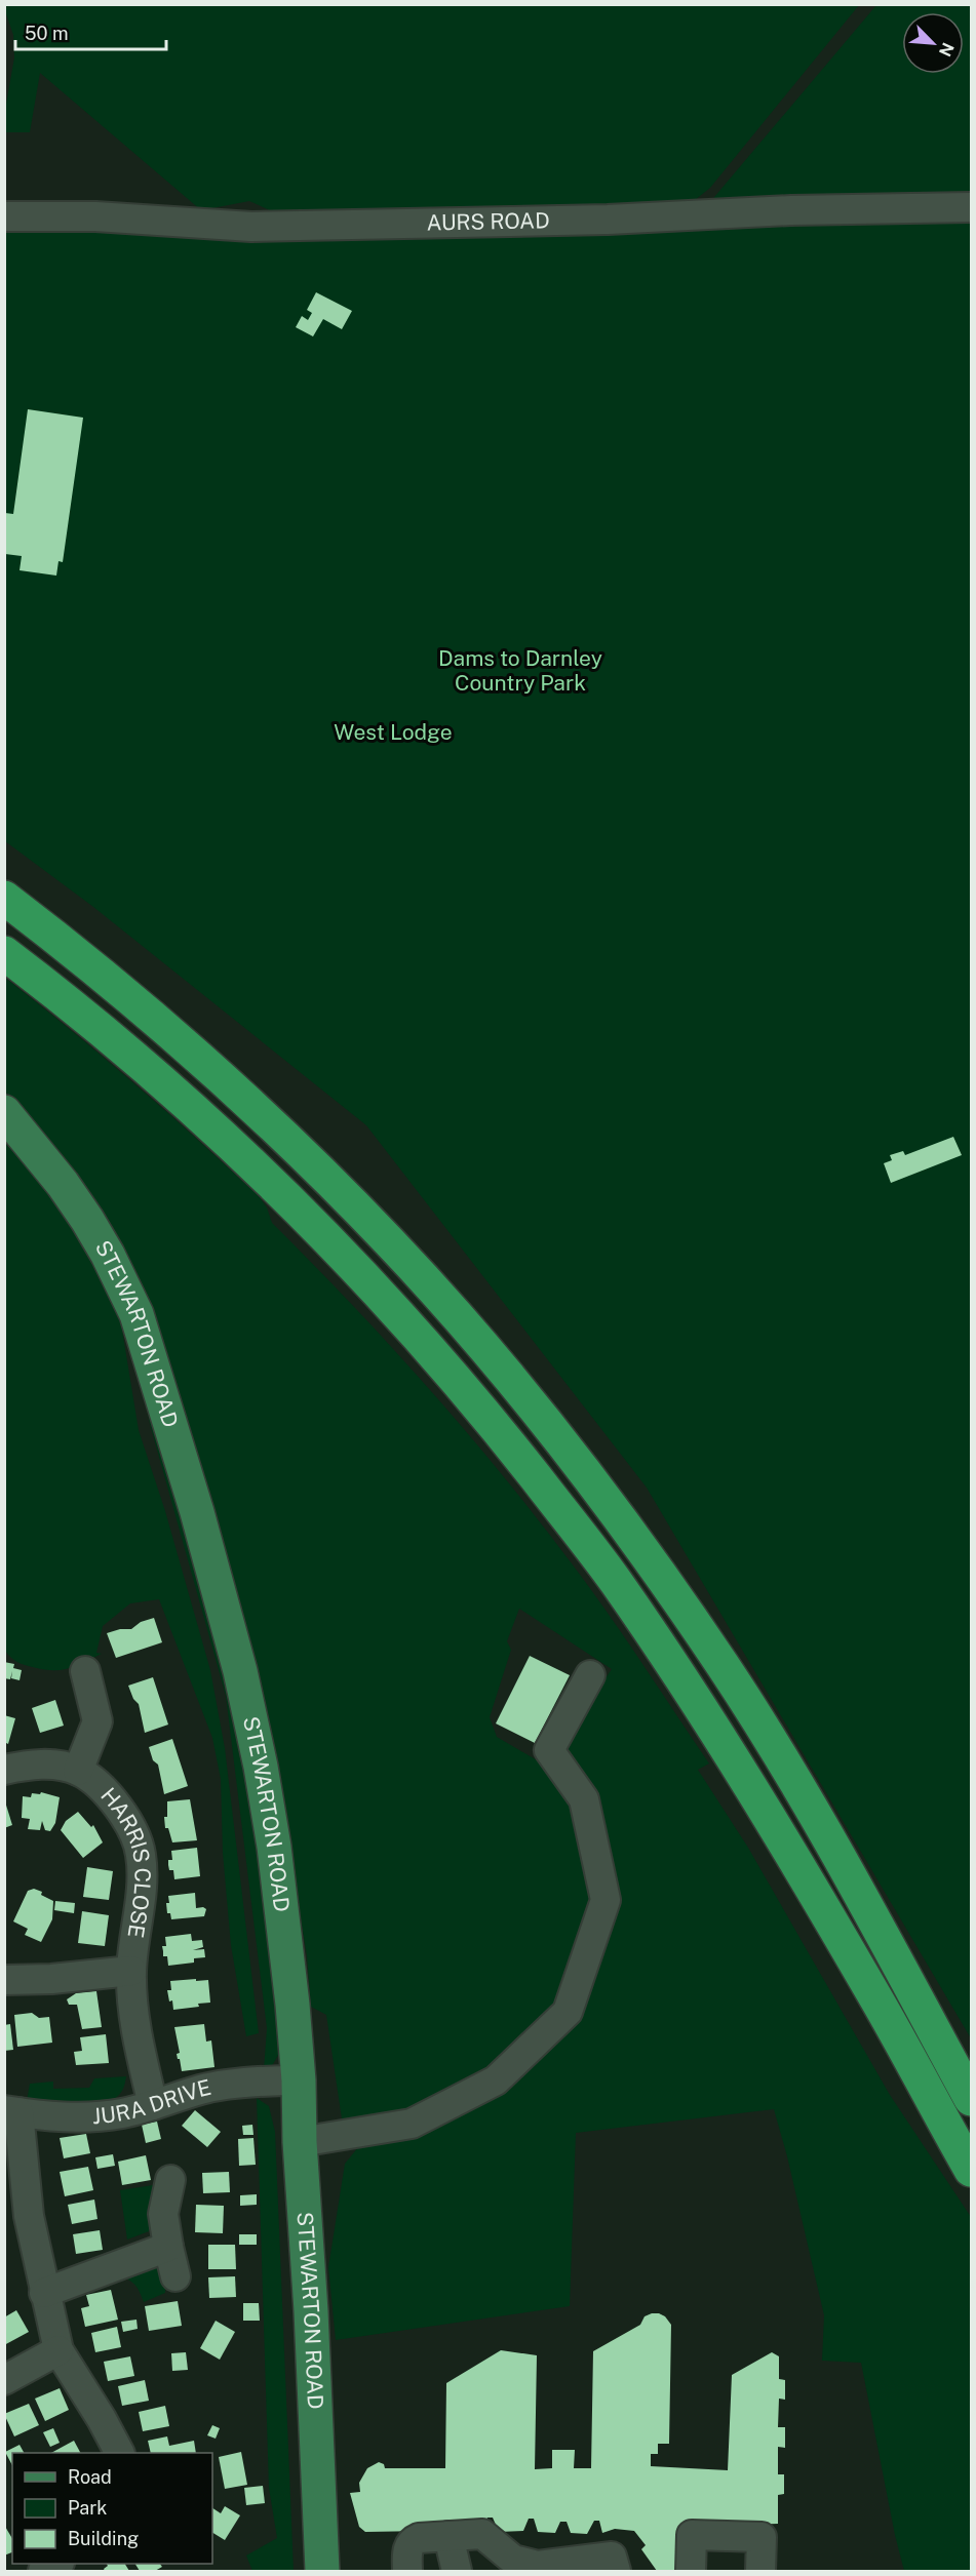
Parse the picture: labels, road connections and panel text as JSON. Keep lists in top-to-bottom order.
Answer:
{
  "streets": {
    "main road": ["STEWARTON ROAD"],
    "street": ["AURS ROAD", "HARRIS CLOSE", "JURA DRIVE"]
  },
  "crossings": [
    ["STEWARTON ROAD", "JURA DRIVE"],
    ["HARRIS CLOSE", "JURA DRIVE"]
  ],
  "parks": ["Dams to Darnley Country Park", "West Lodge"],
  "legend": ["Road", "Park", "Building"],
  "scale_bar": "50 m",
  "north": "bottom right"
}
